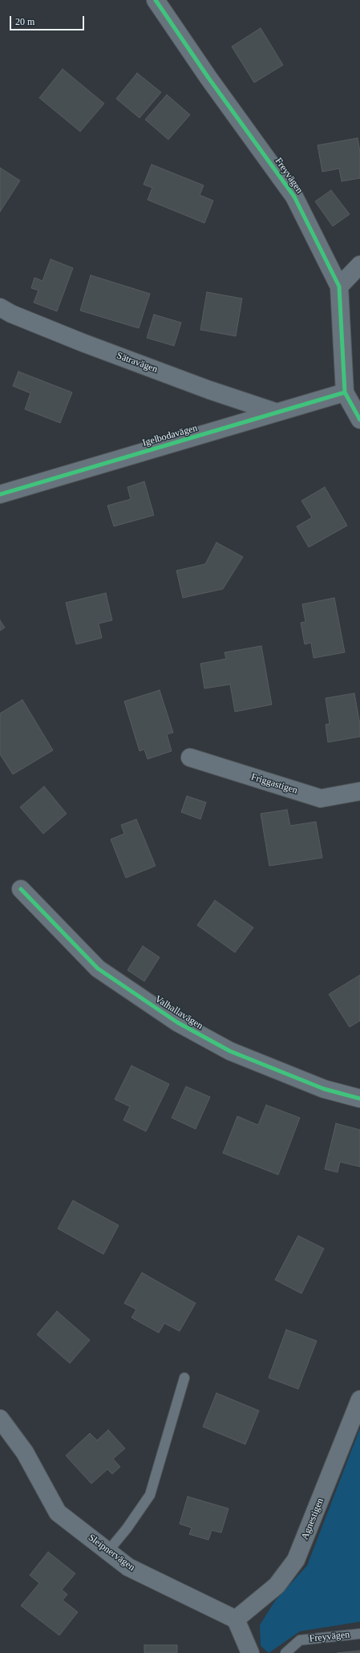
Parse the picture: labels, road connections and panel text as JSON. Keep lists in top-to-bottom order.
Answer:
{
  "streets": {
    "street": [
      "Freyvägen",
      "Sätravägen",
      "Igelbodavägen",
      "Friggastigen",
      "Valhallavägen",
      "Agnestigen",
      "Sleipnervägen"
    ]
  },
  "crossings": [
    ["Freyvägen", "Igelbodavägen"],
    ["Sätravägen", "Igelbodavägen"],
    ["Agnestigen", "Sleipnervägen"]
  ],
  "scale_bar": "20 m"
}
